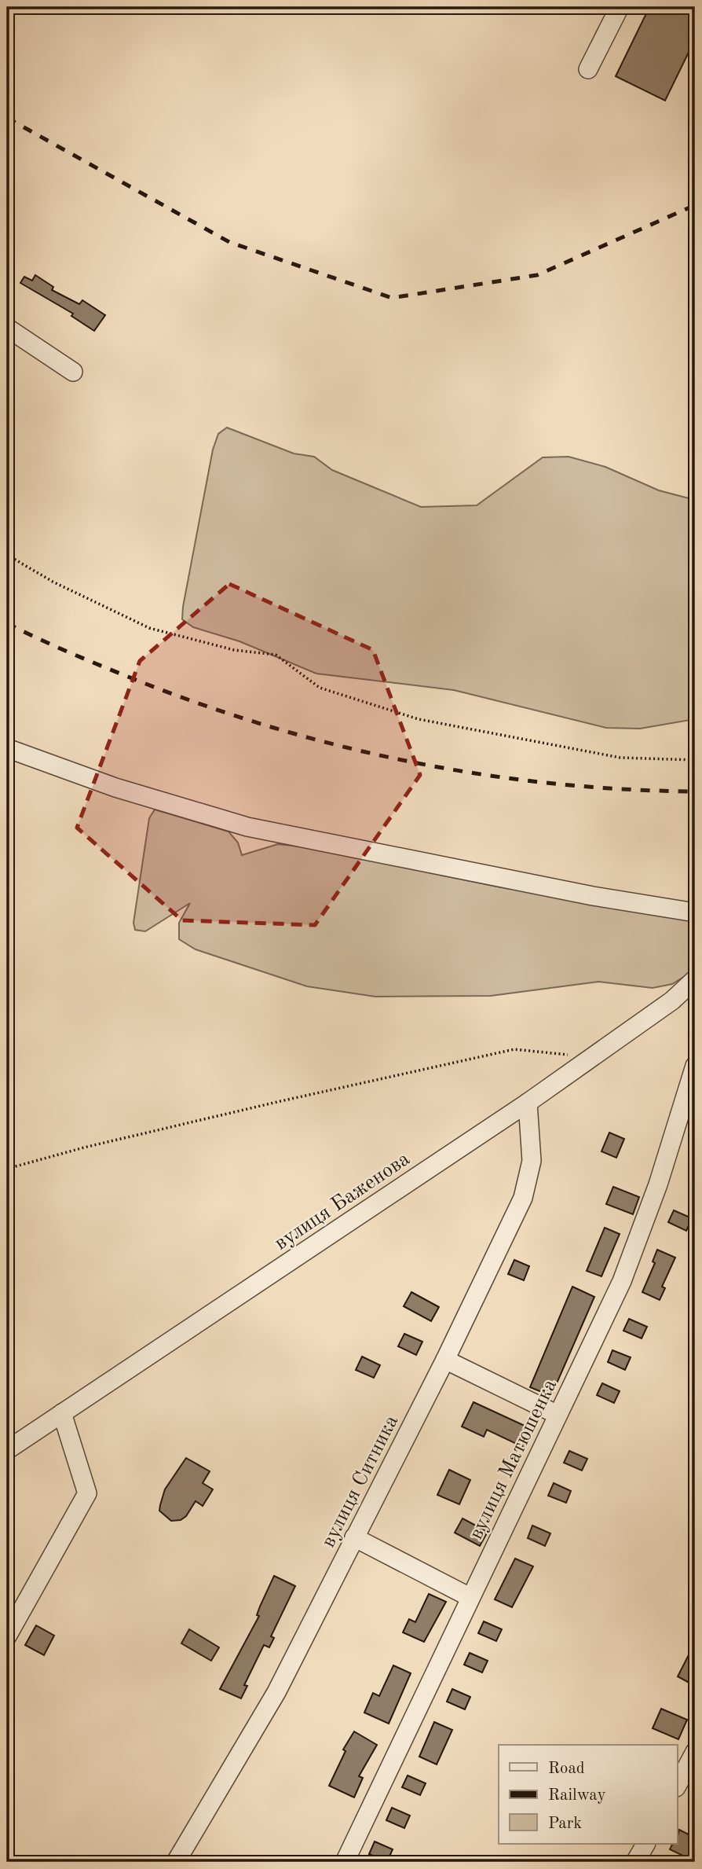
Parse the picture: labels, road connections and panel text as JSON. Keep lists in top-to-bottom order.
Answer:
{
  "streets": {
    "street": ["вулиця Баженова", "вулиця Матюшенка", "вулиця Ситника"]
  },
  "crossings": [
    ["вулиця Баженова", "вулиця Ситника"]
  ],
  "legend": ["Road", "Railway", "Park"]
}
